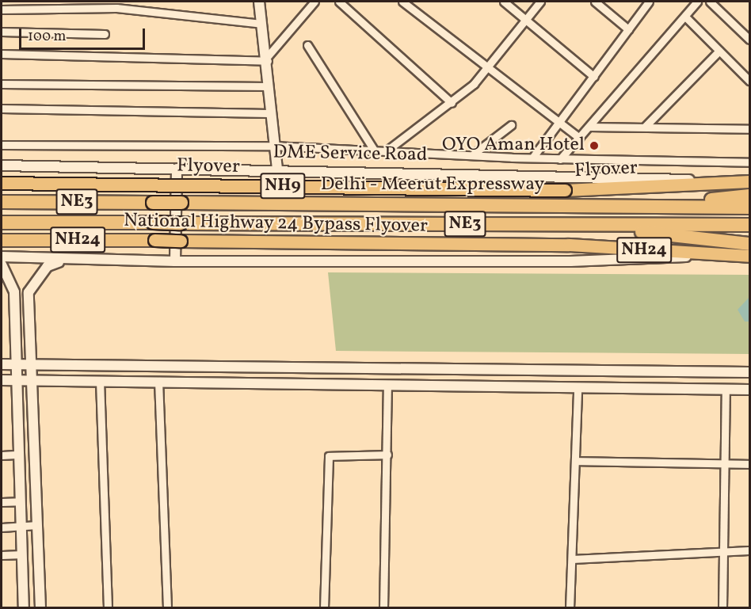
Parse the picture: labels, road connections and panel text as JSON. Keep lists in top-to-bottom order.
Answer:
{
  "streets": {
    "highway": [
      "Flyover",
      "Delhi - Meerut Expressway",
      "NH9",
      "NE3",
      "National Highway 24 Bypass Flyover",
      "NH24"
    ],
    "street": ["DME Service Road"]
  },
  "crossings": [
    ["DME Service Road", "Flyover"]
  ],
  "places": ["OYO Aman Hotel"],
  "scale_bar": "100 m"
}
